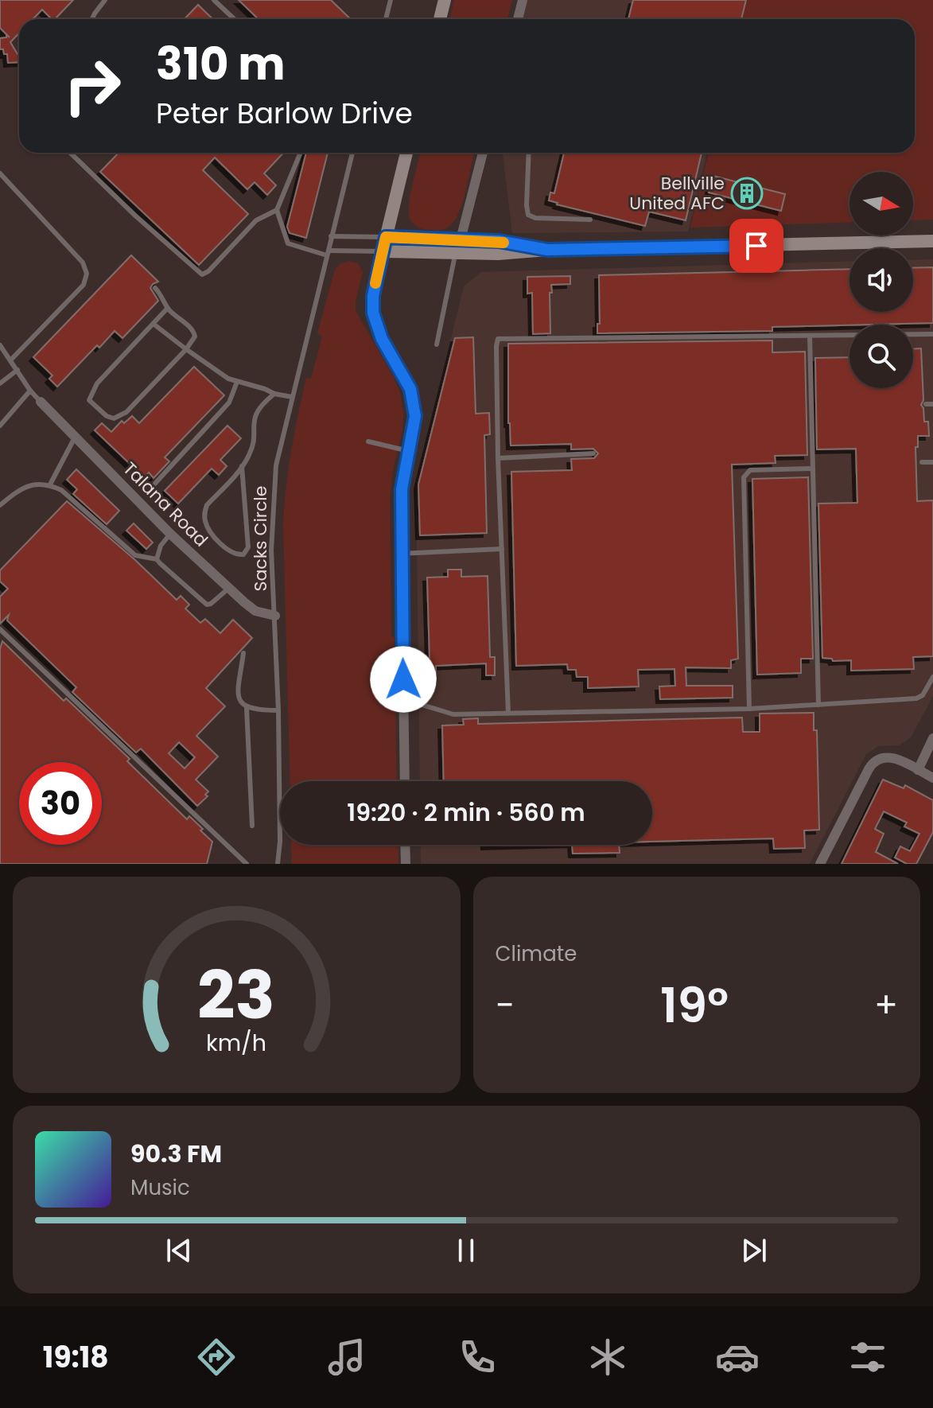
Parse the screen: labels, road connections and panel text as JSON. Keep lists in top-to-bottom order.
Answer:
{
  "streets": {
    "street": ["Talana Road"],
    "lane": ["Sacks Circle"]
  },
  "crossings": [
    ["Talana Road", "Sacks Circle"]
  ],
  "places": {
    "building": ["Bellville United AFC"]
  },
  "north": "right",
  "page": {
    "turn": ["310 m", "Peter Barlow Drive"],
    "limit": "30",
    "trip": "19:20 · 2 min · 560 m",
    "tile": "Climate",
    "heat": ["−", "19°", "+"],
    "song": ["90.3 FM", "Music"],
    "tabs": "19:18",
    "gauge": ["23", "km/h"]
  }
}
